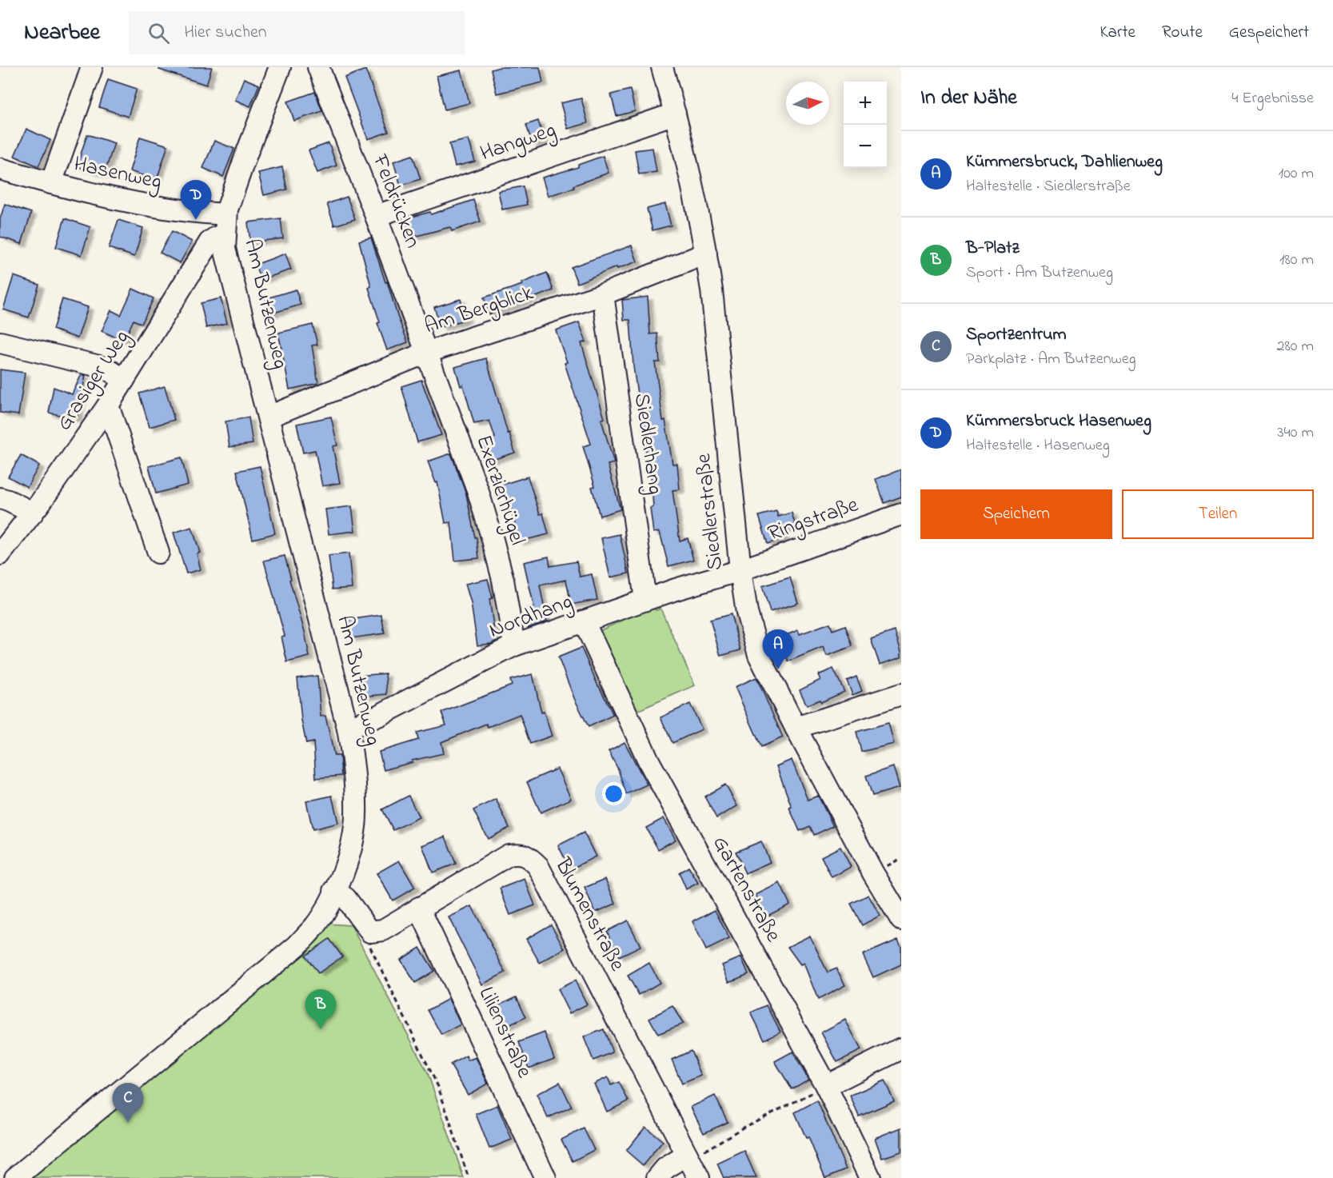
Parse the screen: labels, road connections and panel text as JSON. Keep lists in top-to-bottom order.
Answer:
{
  "streets": {
    "street": [
      "Hangweg",
      "Hasenweg",
      "Feldrücken",
      "Am Butzenweg",
      "Am Bergblick",
      "Grasiger Weg",
      "Siedlerhang",
      "Exerzierhügel",
      "Siedlerstraße",
      "Ringstraße",
      "Nordhang",
      "Gartenstraße",
      "Blumenstraße",
      "Lilienstraße"
    ]
  },
  "crossings": [
    ["Hangweg", "Feldrücken"],
    ["Hangweg", "Siedlerstraße"],
    ["Hasenweg", "Am Butzenweg"],
    ["Hasenweg", "Grasiger Weg"],
    ["Feldrücken", "Am Bergblick"],
    ["Feldrücken", "Exerzierhügel"],
    ["Am Butzenweg", "Am Bergblick"],
    ["Am Butzenweg", "Grasiger Weg"],
    ["Am Butzenweg", "Nordhang"],
    ["Am Bergblick", "Siedlerhang"],
    ["Am Bergblick", "Exerzierhügel"],
    ["Am Bergblick", "Siedlerstraße"],
    ["Siedlerhang", "Nordhang"],
    ["Exerzierhügel", "Nordhang"],
    ["Siedlerstraße", "Ringstraße"],
    ["Siedlerstraße", "Nordhang"],
    ["Ringstraße", "Nordhang"],
    ["Nordhang", "Gartenstraße"],
    ["Blumenstraße", "Lilienstraße"]
  ],
  "north": "right",
  "page": {
    "header": "Nearbee",
    "search": "Hier suchen",
    "nav": ["Karte", "Route", "Gespeichert"],
    "heading": ["In der Nähe", "4 Ergebnisse"],
    "map_buttons": ["+", "−"],
    "list": [
      {
        "mark": "A",
        "name": "Kümmersbruck, Dahlienweg",
        "note": "Haltestelle · Siedlerstraße",
        "value": "100 m"
      },
      {
        "mark": "B",
        "name": "B-Platz",
        "note": "Sport · Am Butzenweg",
        "value": "180 m"
      },
      {
        "mark": "C",
        "name": "Sportzentrum",
        "note": "Parkplatz · Am Butzenweg",
        "value": "280 m"
      },
      {
        "mark": "D",
        "name": "Kümmersbruck Hasenweg",
        "note": "Haltestelle · Hasenweg",
        "value": "340 m"
      }
    ],
    "pins": [
      "D",
      "A",
      "B",
      "C"
    ],
    "buttons": ["Speichern", "Teilen"]
  }
}
